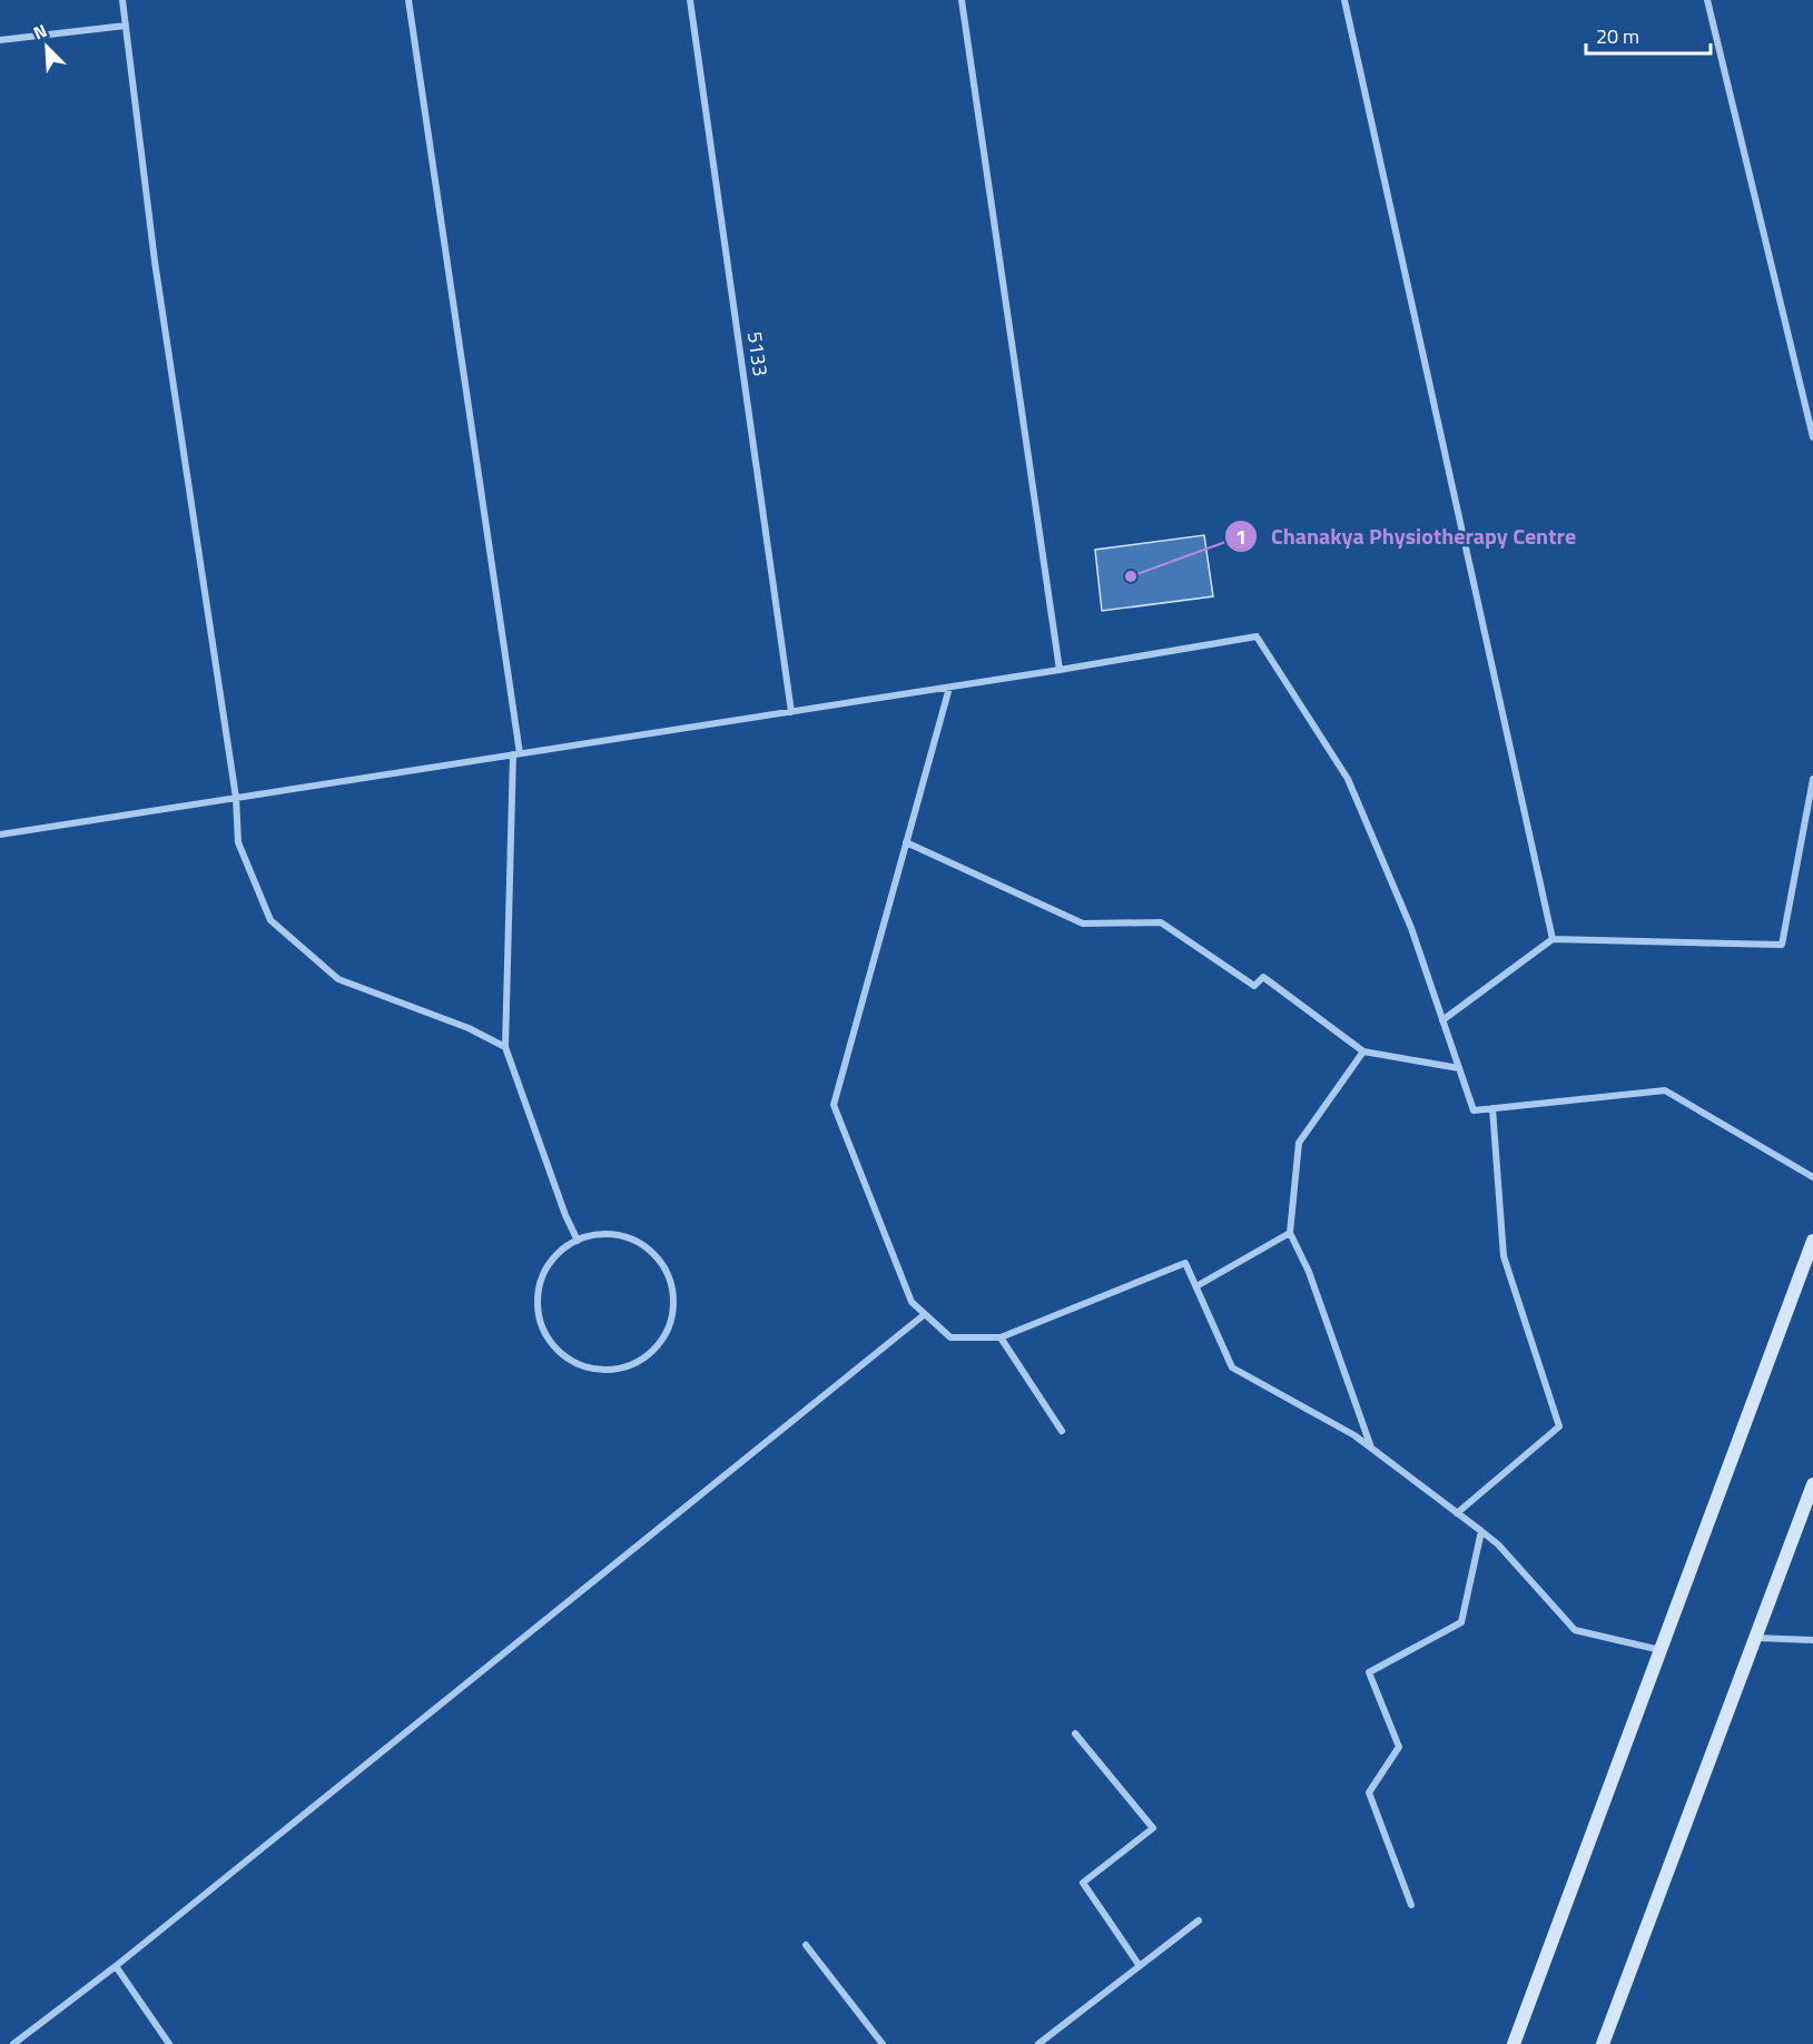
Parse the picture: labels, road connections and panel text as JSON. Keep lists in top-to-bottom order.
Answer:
{
  "streets": {
    "street": ["5133"]
  },
  "places": ["Chanakya Physiotherapy Centre"],
  "scale_bar": "20 m",
  "north": "top left"
}
